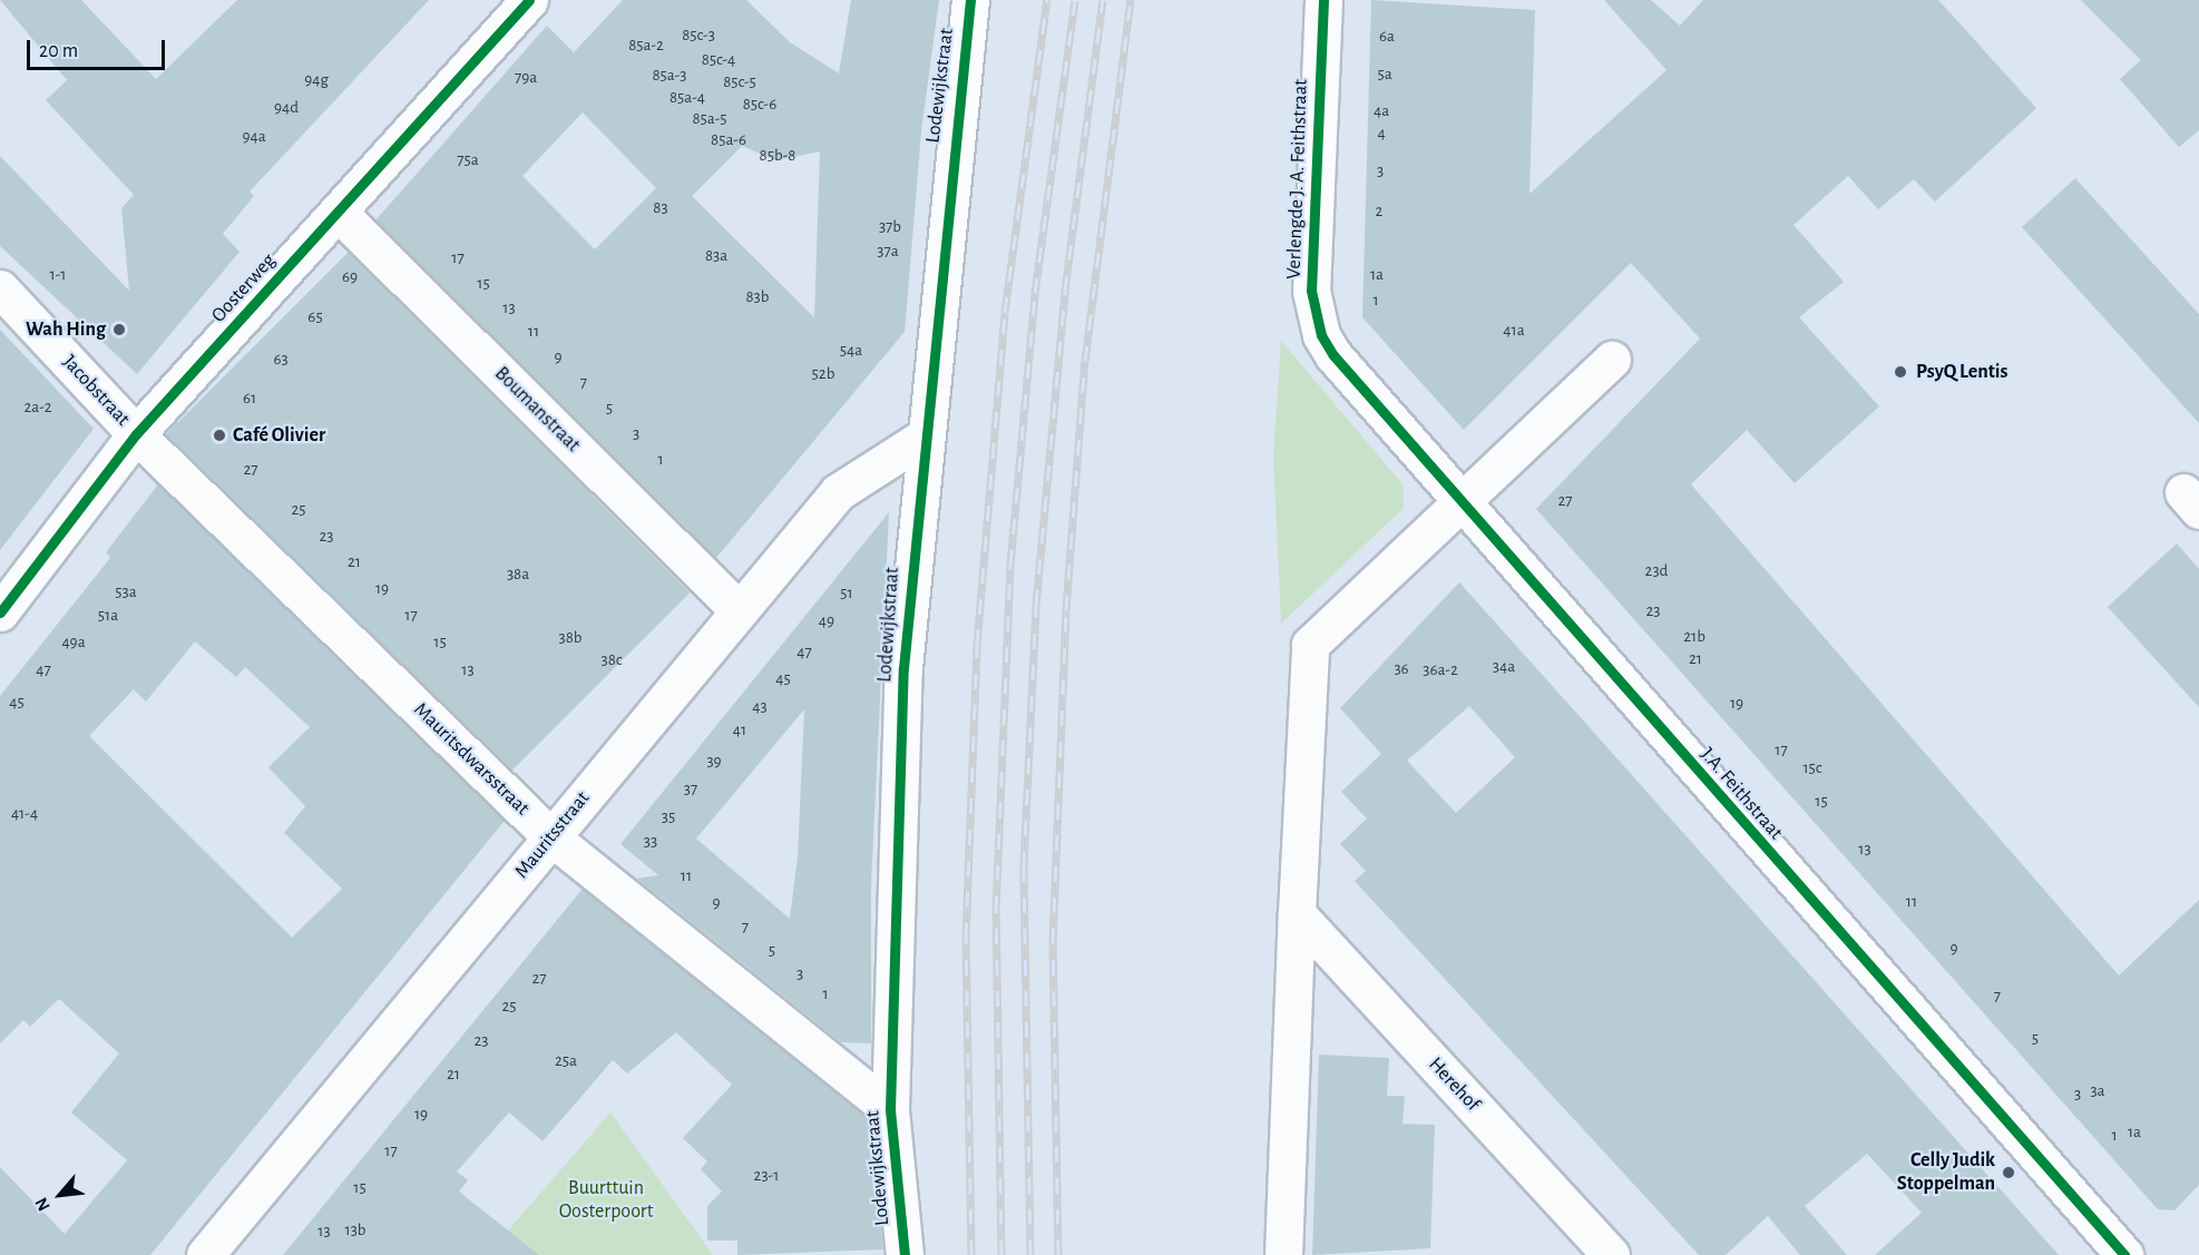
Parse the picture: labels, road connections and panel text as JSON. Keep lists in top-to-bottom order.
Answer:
{
  "streets": {
    "street": [
      "Lodewijkstraat",
      "Verlengde J. A. Feithstraat",
      "Oosterweg",
      "Jacobstraat",
      "Boumanstraat",
      "Mauritsdwarsstraat",
      "J.A. Feithstraat",
      "Mauritsstraat",
      "Herehof"
    ]
  },
  "crossings": [
    ["Lodewijkstraat", "Mauritsdwarsstraat"],
    ["Lodewijkstraat", "Mauritsstraat"],
    ["Verlengde J. A. Feithstraat", "J.A. Feithstraat"],
    ["Oosterweg", "Jacobstraat"],
    ["Oosterweg", "Boumanstraat"],
    ["Oosterweg", "Mauritsdwarsstraat"],
    ["Jacobstraat", "Mauritsdwarsstraat"],
    ["Boumanstraat", "Mauritsstraat"],
    ["Mauritsdwarsstraat", "Mauritsstraat"]
  ],
  "parks": ["Buurttuin Oosterpoort"],
  "places": [
    "Wah Hing",
    "PsyQ Lentis",
    "Café Olivier",
    "Celly Judik Stoppelman"
  ],
  "house_numbers": [
    "85c-3",
    "6a",
    "85a-2",
    "85c-4",
    "5a",
    "85a-3",
    "79a",
    "94g",
    "85c-5",
    "85a-4",
    "85c-6",
    "94d",
    "4a",
    "85a-5",
    "4",
    "94a",
    "85a-6",
    "85b-8",
    "75a",
    "3",
    "83",
    "2",
    "37b",
    "37a",
    "83a",
    "17",
    "1-1",
    "1a",
    "69",
    "15",
    "83b",
    "1",
    "13",
    "65",
    "41a",
    "11",
    "54a",
    "9",
    "63",
    "52b",
    "7",
    "61",
    "2a-2",
    "5",
    "3",
    "1",
    "27",
    "27",
    "25",
    "23",
    "21",
    "23d",
    "38a",
    "19",
    "53a",
    "51",
    "23",
    "51a",
    "17",
    "49",
    "21b",
    "38b",
    "49a",
    "15",
    "47",
    "21",
    "38c",
    "34a",
    "36",
    "47",
    "13",
    "36a-2",
    "45",
    "45",
    "19",
    "43",
    "41",
    "17",
    "39",
    "15c",
    "37",
    "15",
    "41-4",
    "35",
    "33",
    "13",
    "11",
    "11",
    "9",
    "7",
    "9",
    "5",
    "3",
    "27",
    "1",
    "7",
    "25",
    "5",
    "23",
    "25a",
    "21",
    "3a",
    "3",
    "19",
    "1a",
    "1",
    "17",
    "23-1",
    "15",
    "13b",
    "13"
  ],
  "scale_bar": "20 m",
  "north": "bottom left"
}
